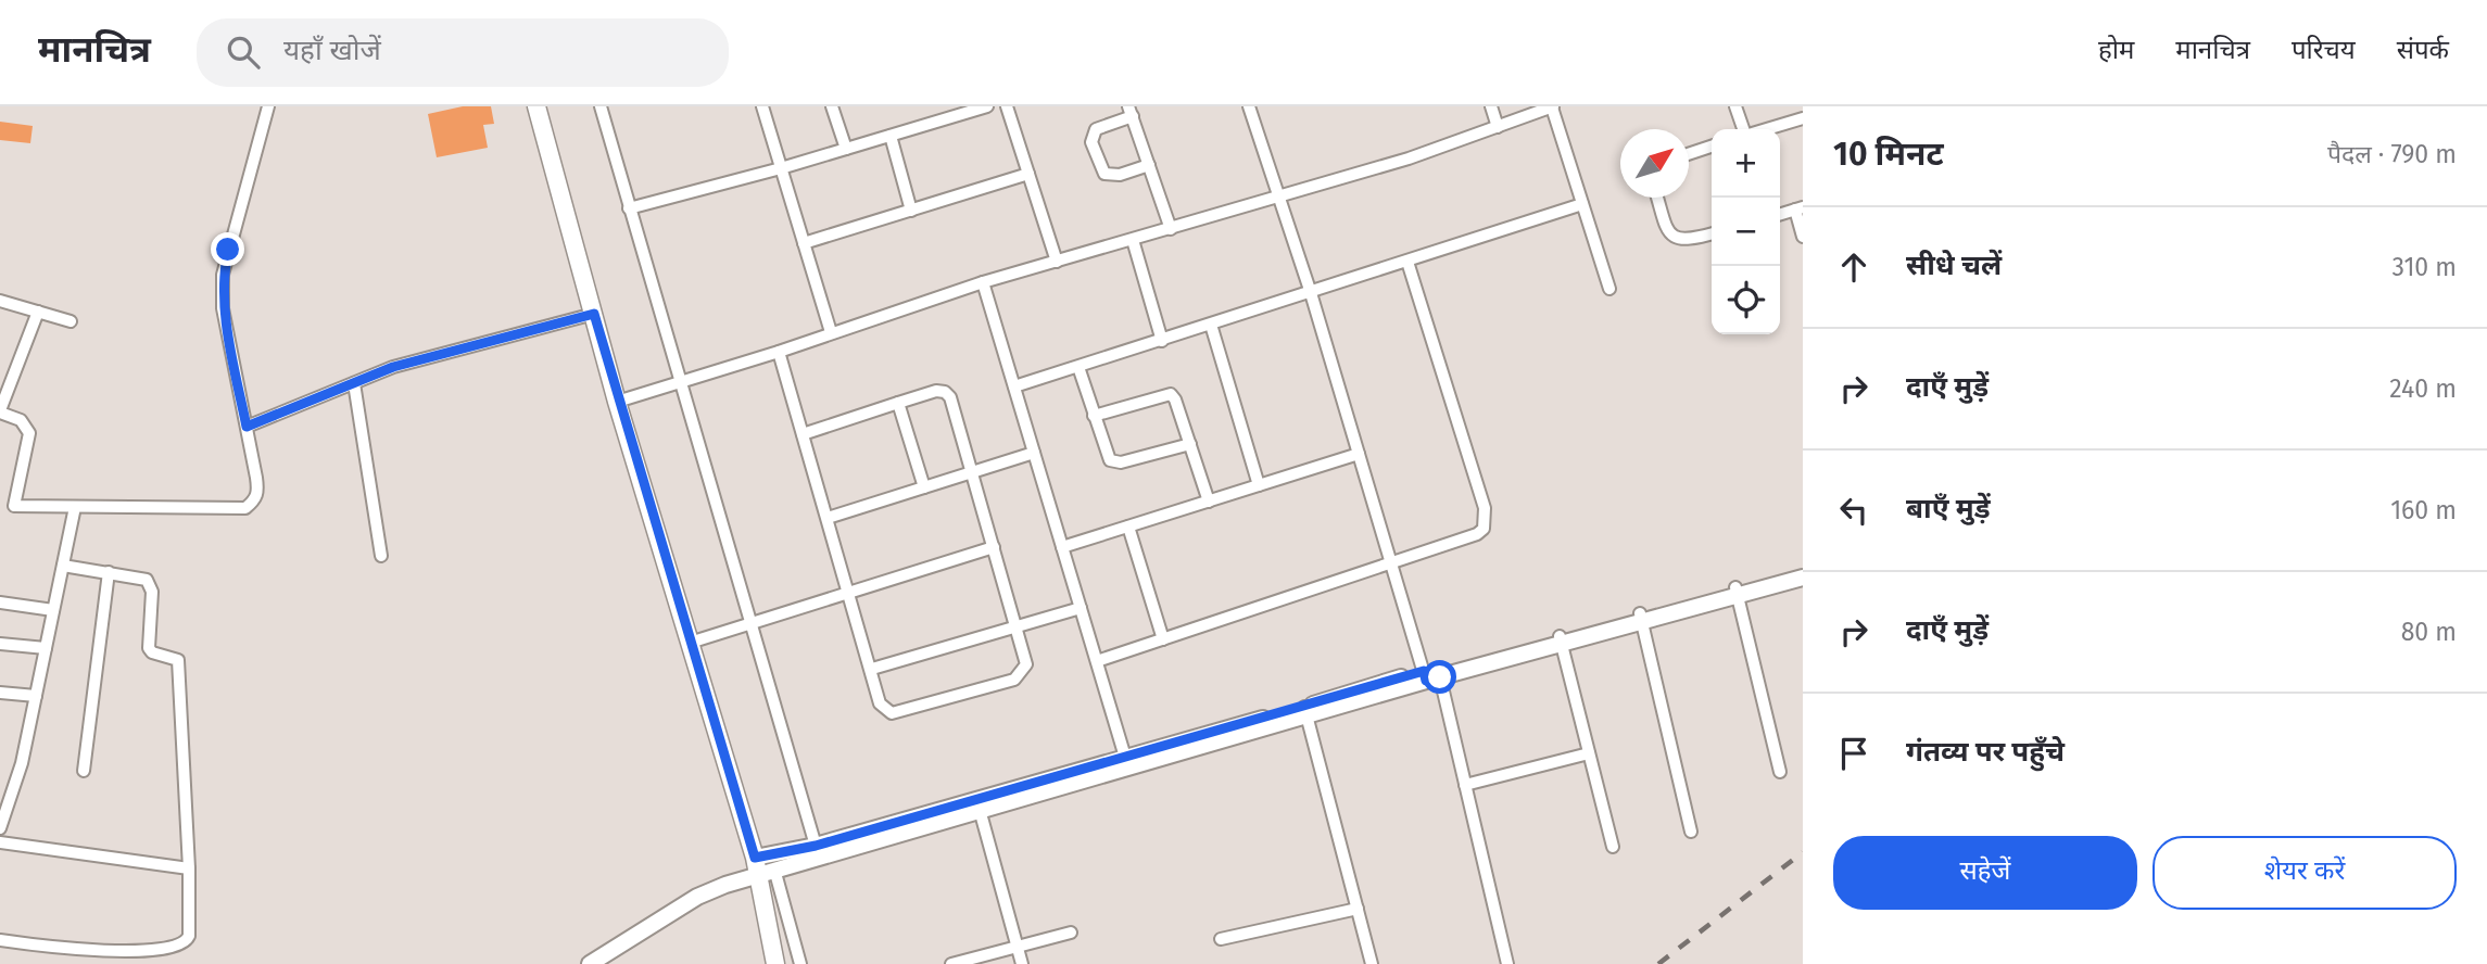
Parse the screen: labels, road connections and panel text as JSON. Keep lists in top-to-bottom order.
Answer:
{
  "north": "top right",
  "page": {
    "header": "मानचित्र",
    "search": "यहाँ खोजें",
    "nav": [
      "होम",
      "मानचित्र",
      "परिचय",
      "संपर्क"
    ],
    "heading": ["10 मिनट", "पैदल · 790 m"],
    "map_buttons": ["+", "−"],
    "list": [
      ["सीधे चलें", "310 m"],
      ["दाएँ मुड़ें", "240 m"],
      ["बाएँ मुड़ें", "160 m"],
      ["दाएँ मुड़ें", "80 m"],
      "गंतव्य पर पहुँचे"
    ],
    "buttons": ["सहेजें", "शेयर करें"]
  }
}
